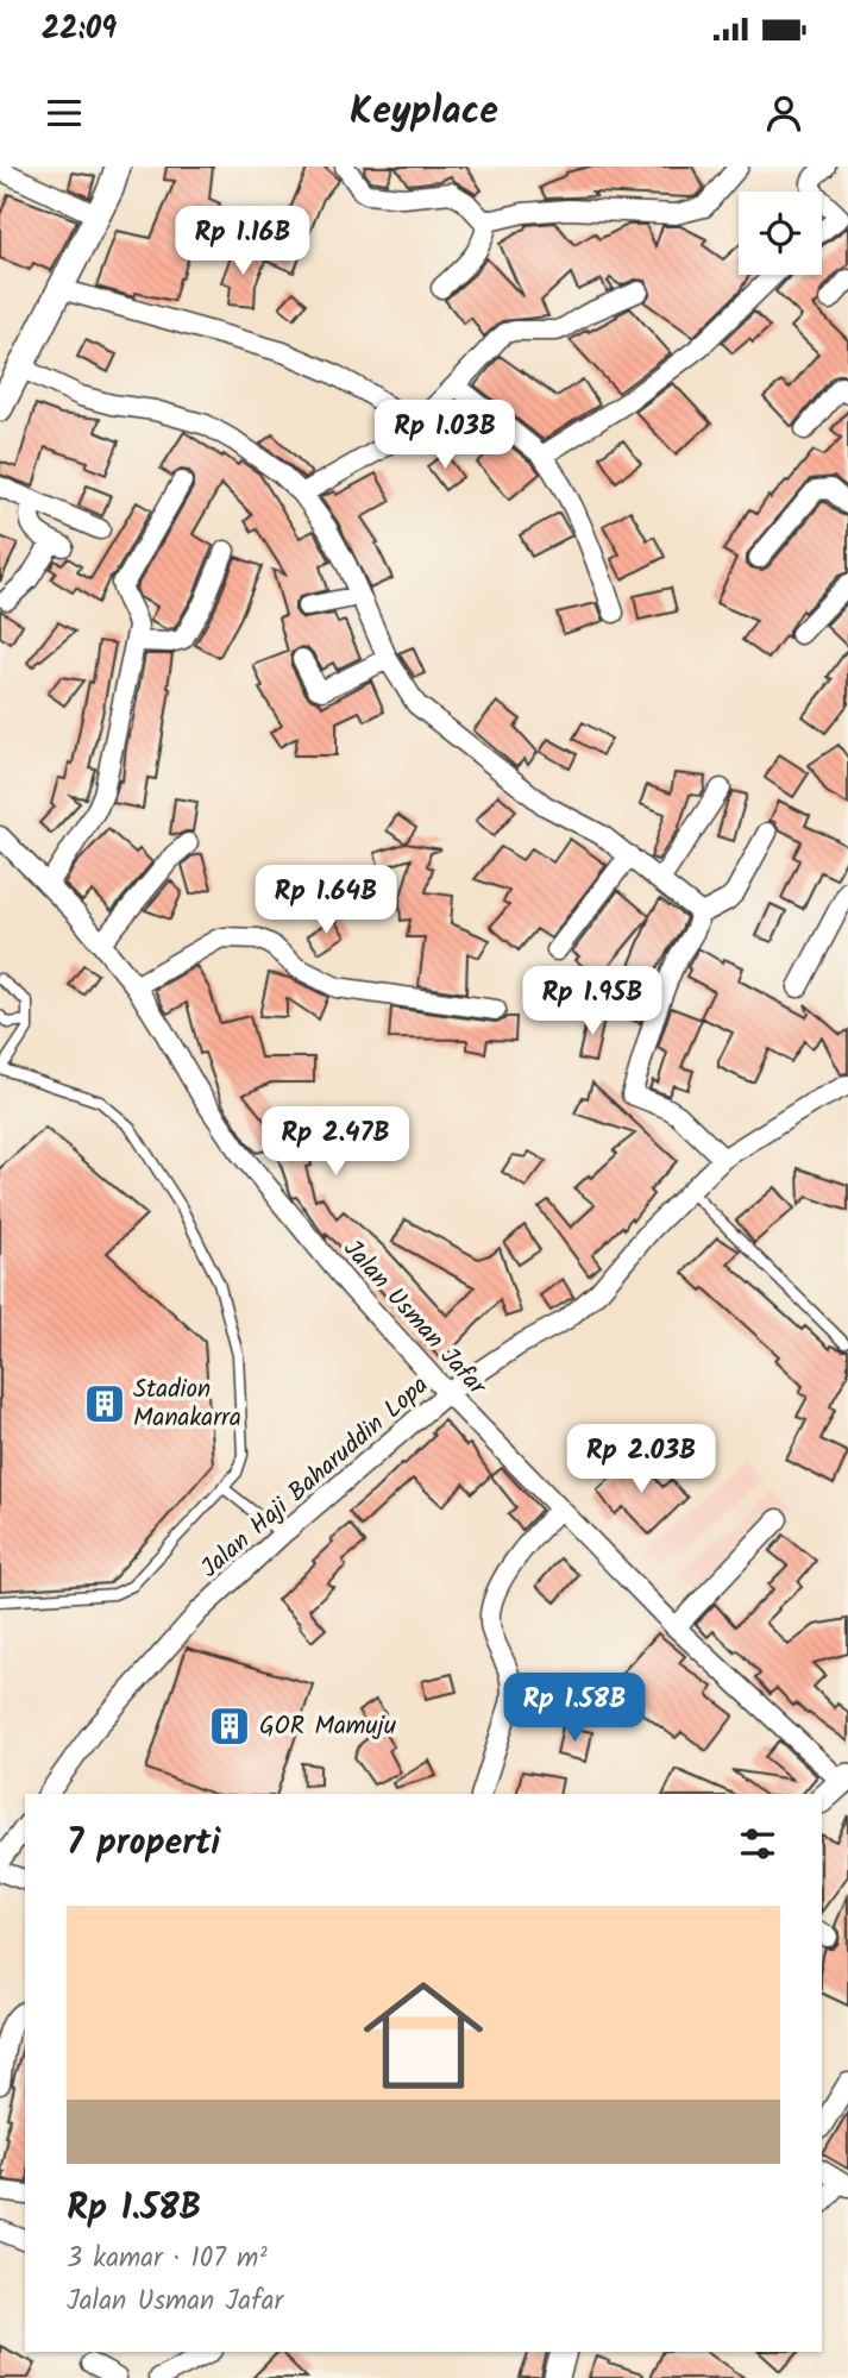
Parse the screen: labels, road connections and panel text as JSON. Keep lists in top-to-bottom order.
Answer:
{
  "streets": {
    "street": ["Jalan Usman Jafar", "Jalan Haji Baharuddin Lopa"]
  },
  "crossings": [
    ["Jalan Usman Jafar", "Jalan Haji Baharuddin Lopa"]
  ],
  "places": {
    "building": ["Stadion Manakarra", "GOR Mamuju"]
  },
  "page": {
    "status": "22:09",
    "header": "Keyplace",
    "price": [
      "Rp 1.16B",
      "Rp 1.03B",
      "Rp 1.64B",
      "Rp 1.95B",
      "Rp 2.47B",
      "Rp 2.03B",
      "Rp 1.58B"
    ],
    "heading": "7 properti",
    "list": [
      {
        "name": "Rp 1.58B",
        "note": "3 kamar · 107 m² · Jalan Usman Jafar"
      }
    ]
  }
}
